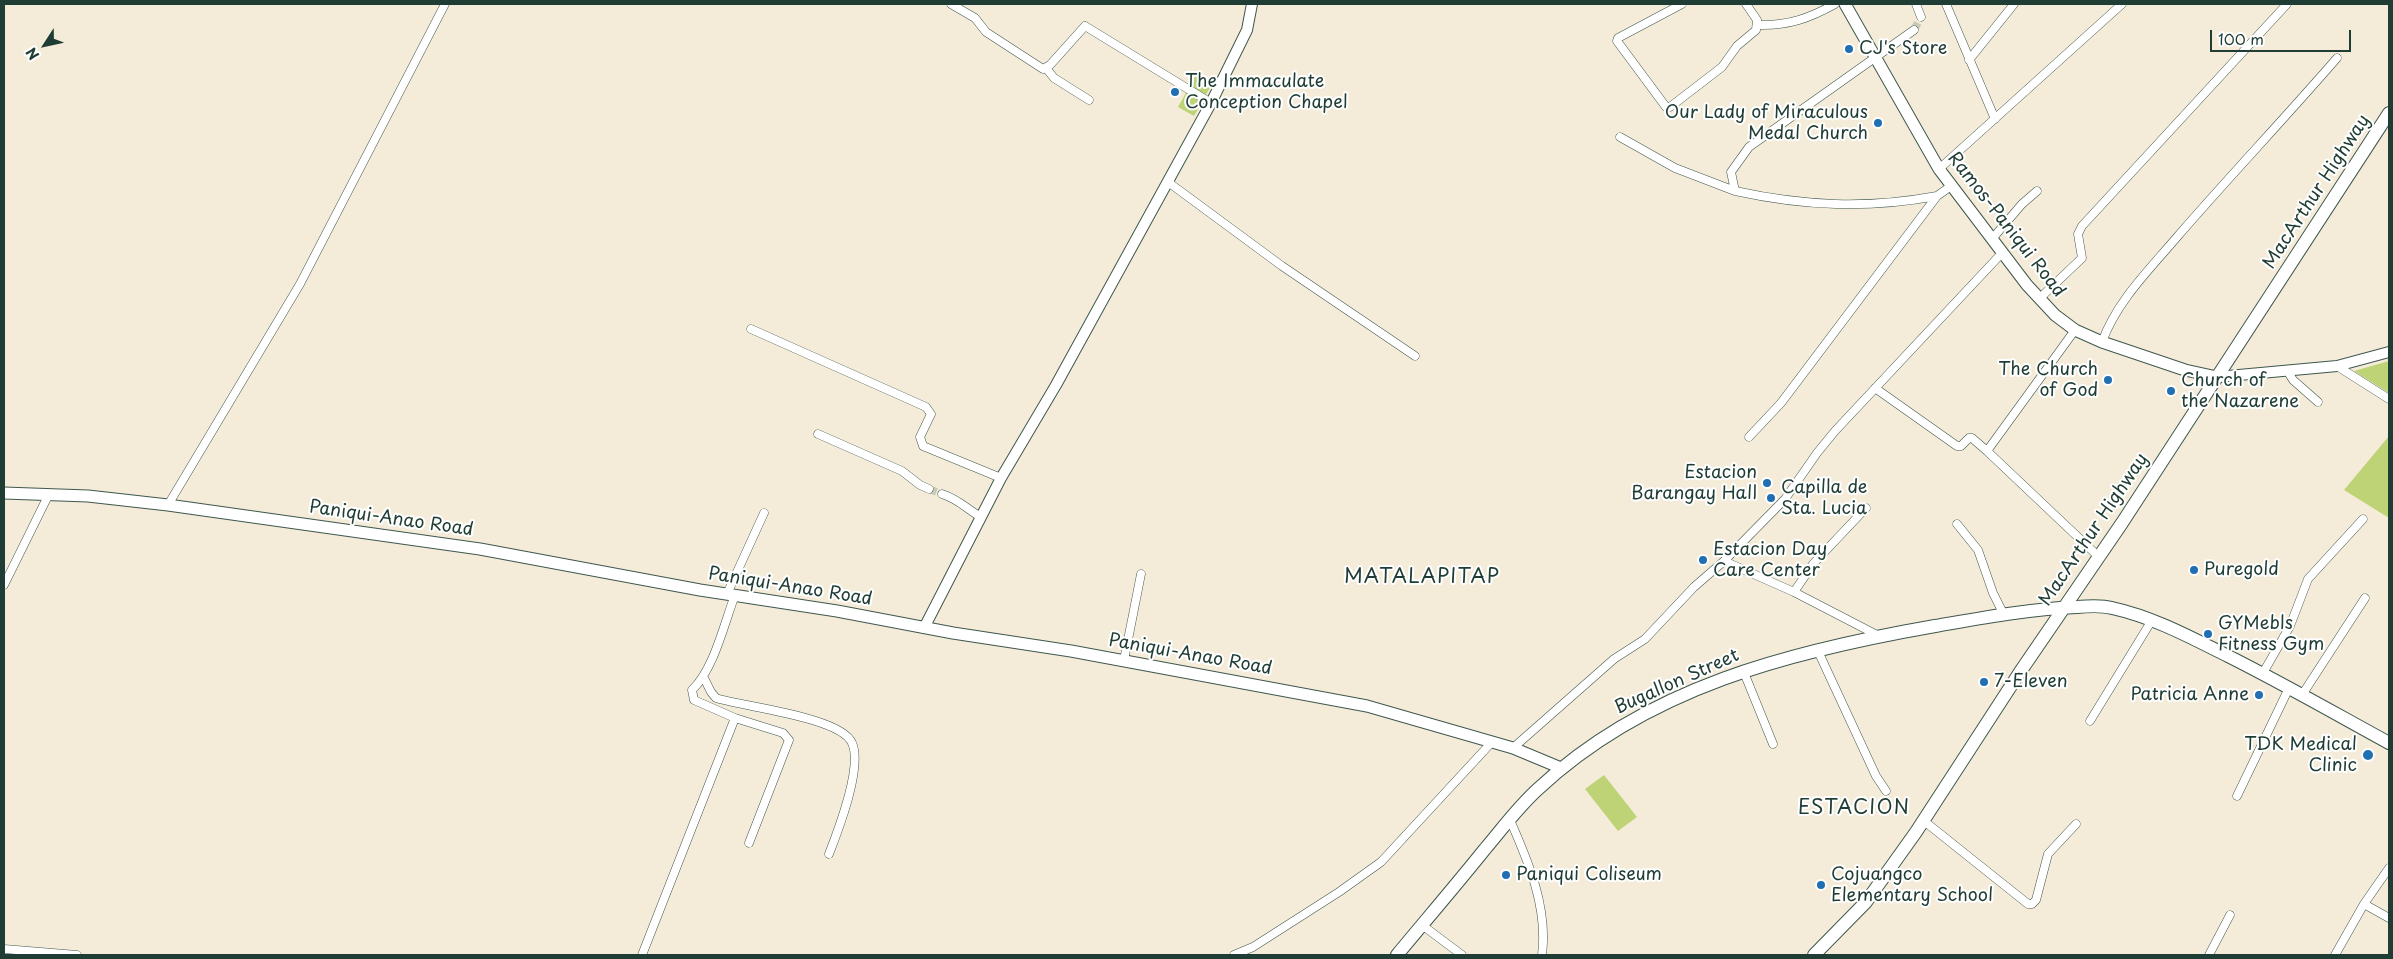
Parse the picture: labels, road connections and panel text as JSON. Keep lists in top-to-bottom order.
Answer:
{
  "streets": {
    "main road": [
      "MacArthur Highway",
      "Ramos-Paniqui Road",
      "Paniqui-Anao Road",
      "Bugallon Street"
    ]
  },
  "crossings": [
    ["MacArthur Highway", "Ramos-Paniqui Road"],
    ["MacArthur Highway", "Bugallon Street"],
    ["Paniqui-Anao Road", "Bugallon Street"]
  ],
  "districts": ["MATALAPITAP", "ESTACION"],
  "places": [
    "CJ's Store",
    "The Immaculate Conception Chapel",
    "Our Lady of Miraculous Medal Church",
    "The Church of God",
    "Church of the Nazarene",
    "Estacion Barangay Hall",
    "Capilla de Sta. Lucia",
    "Estacion Day Care Center",
    "Puregold",
    "GYMebls Fitness Gym",
    "7-Eleven",
    "Patricia Anne",
    "TDK Medical Clinic",
    "Paniqui Coliseum",
    "Cojuangco Elementary School"
  ],
  "scale_bar": "100 m",
  "north": "bottom left"
}
